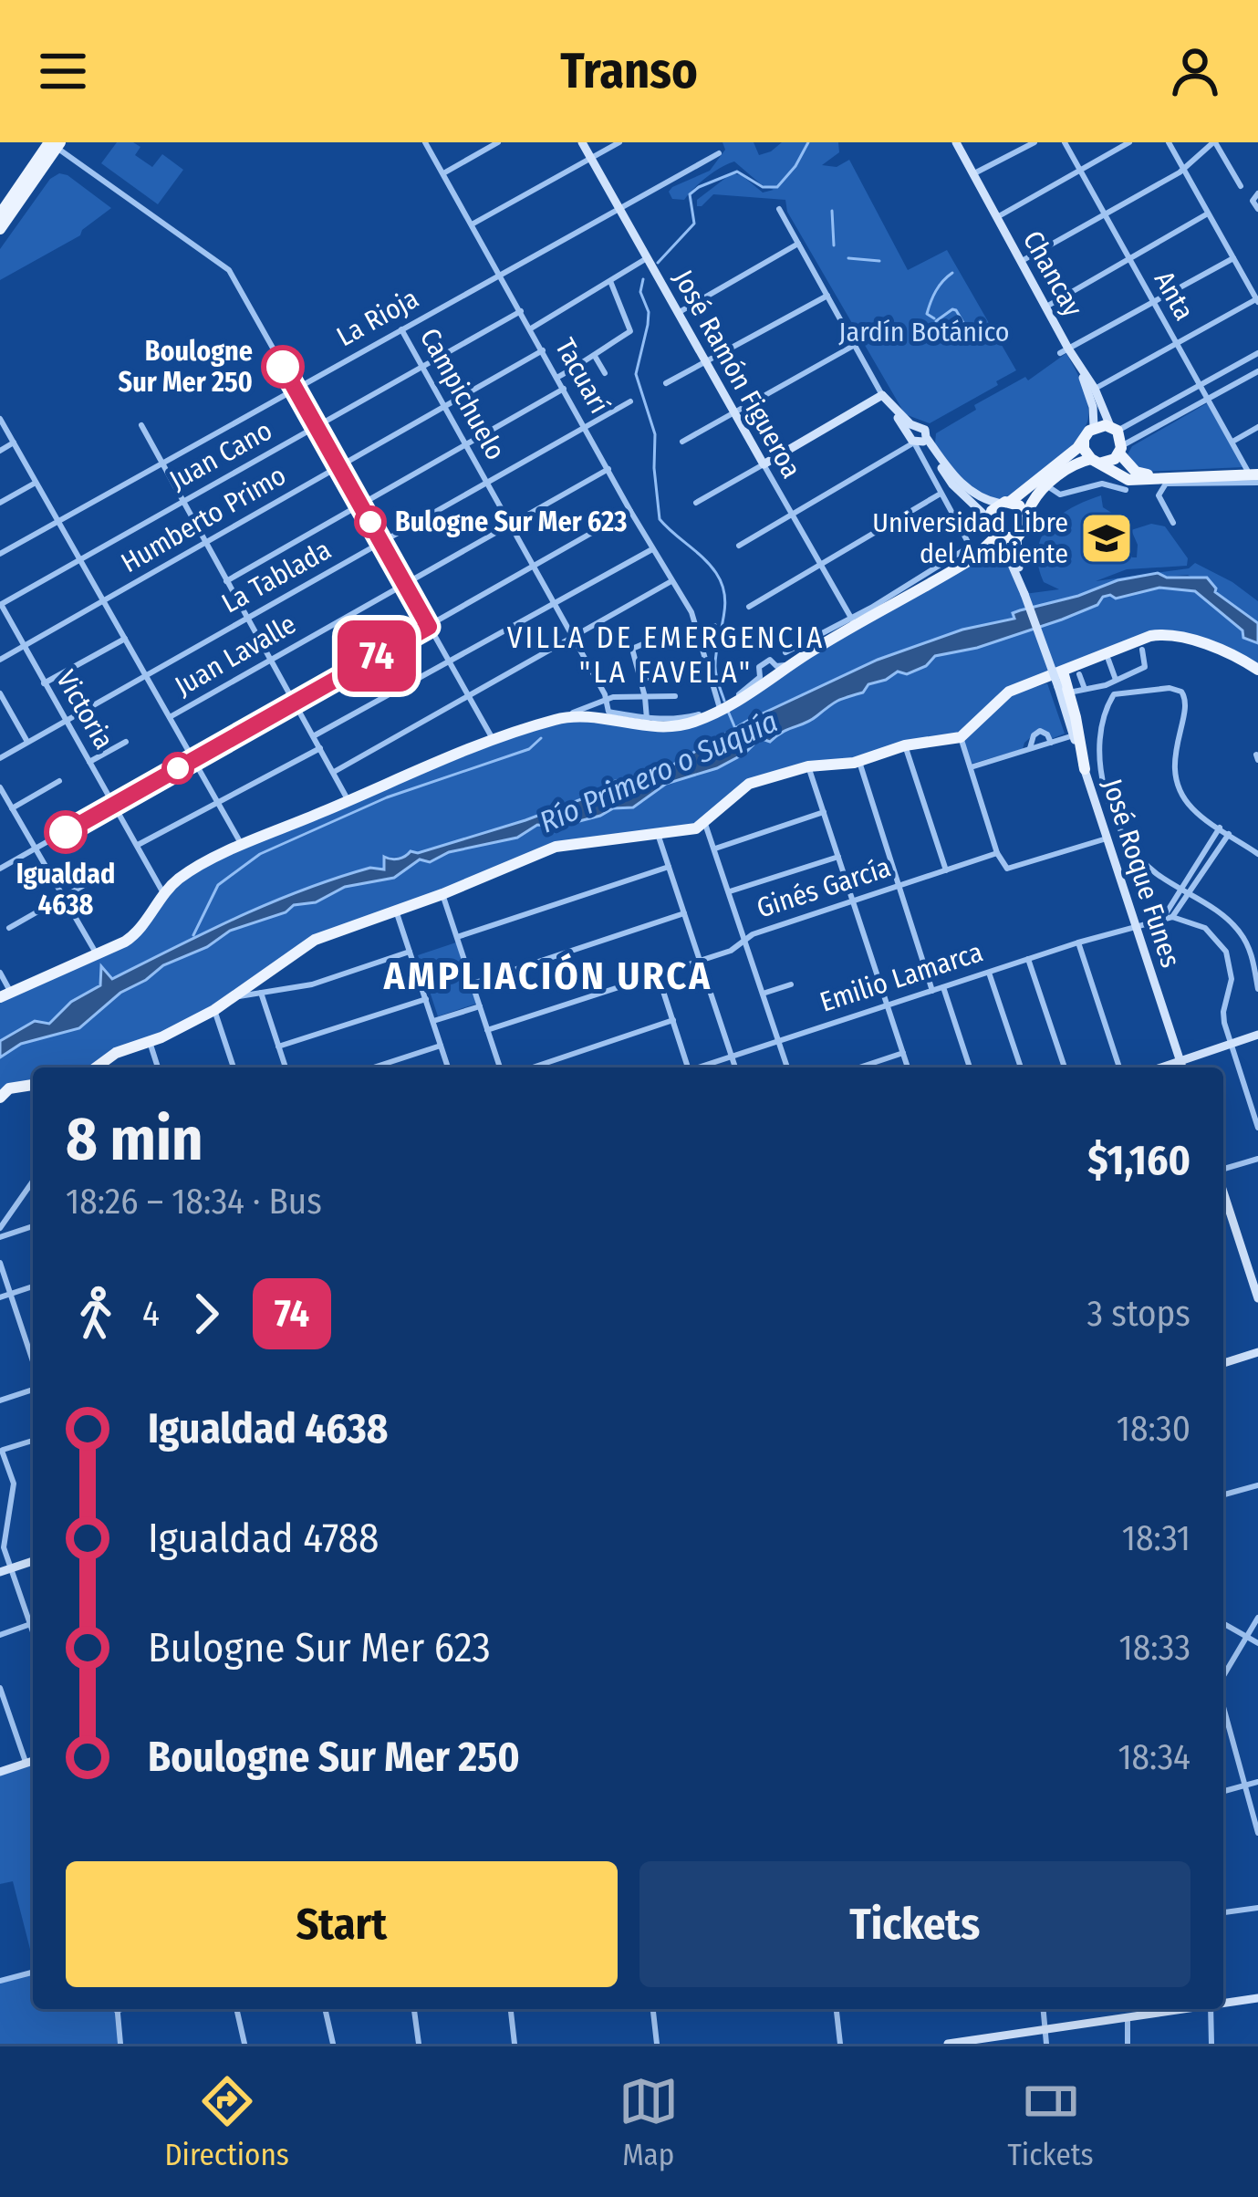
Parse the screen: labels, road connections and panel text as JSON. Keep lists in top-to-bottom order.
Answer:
{
  "streets": {
    "main road": ["Chancay", "José Ramón Figueroa", "José Roque Funes"],
    "street": [
      "Anta",
      "La Rioja",
      "Tacuarí",
      "Campichuelo",
      "Juan Cano",
      "Humberto Primo",
      "La Tablada",
      "Juan Lavalle",
      "Victoria",
      "Ginés García",
      "Emilio Lamarca"
    ]
  },
  "crossings": [
    ["La Rioja", "José Ramón Figueroa"],
    ["La Rioja", "Tacuarí"],
    ["La Rioja", "Campichuelo"],
    ["Tacuarí", "Juan Cano"],
    ["Tacuarí", "Humberto Primo"],
    ["Tacuarí", "La Tablada"],
    ["Tacuarí", "Juan Lavalle"],
    ["Campichuelo", "Juan Cano"],
    ["Campichuelo", "Humberto Primo"],
    ["Campichuelo", "La Tablada"],
    ["Campichuelo", "Juan Lavalle"],
    ["Juan Cano", "Victoria"],
    ["Humberto Primo", "Victoria"],
    ["La Tablada", "Victoria"],
    ["José Roque Funes", "Ginés García"],
    ["José Roque Funes", "Emilio Lamarca"]
  ],
  "districts": ["VILLA DE EMERGENCIA \"LA FAVELA\"", "AMPLIACIÓN URCA"],
  "water": ["Río Primero o Suquía"],
  "parks": ["Jardín Botánico"],
  "places": {
    "other": ["Boulogne Sur Mer 250", "Bulogne Sur Mer 623", "Igualdad 4638"],
    "school or university": ["Universidad Libre del Ambiente"]
  },
  "lines": ["bus line 74"],
  "page": {
    "header": "Transo",
    "on_map": "74",
    "heading": ["8 min", "18:26 – 18:34 · Bus", "$1,160"],
    "legs": ["4", "74", "3 stops"],
    "list": [
      {
        "name": "Igualdad 4638",
        "value": "18:30"
      },
      {
        "name": "Igualdad 4788",
        "value": "18:31"
      },
      {
        "name": "Bulogne Sur Mer 623",
        "value": "18:33"
      },
      {
        "name": "Boulogne Sur Mer 250",
        "value": "18:34"
      }
    ],
    "buttons": ["Start", "Tickets"],
    "tabs": ["Directions", "Map", "Tickets"]
  }
}
